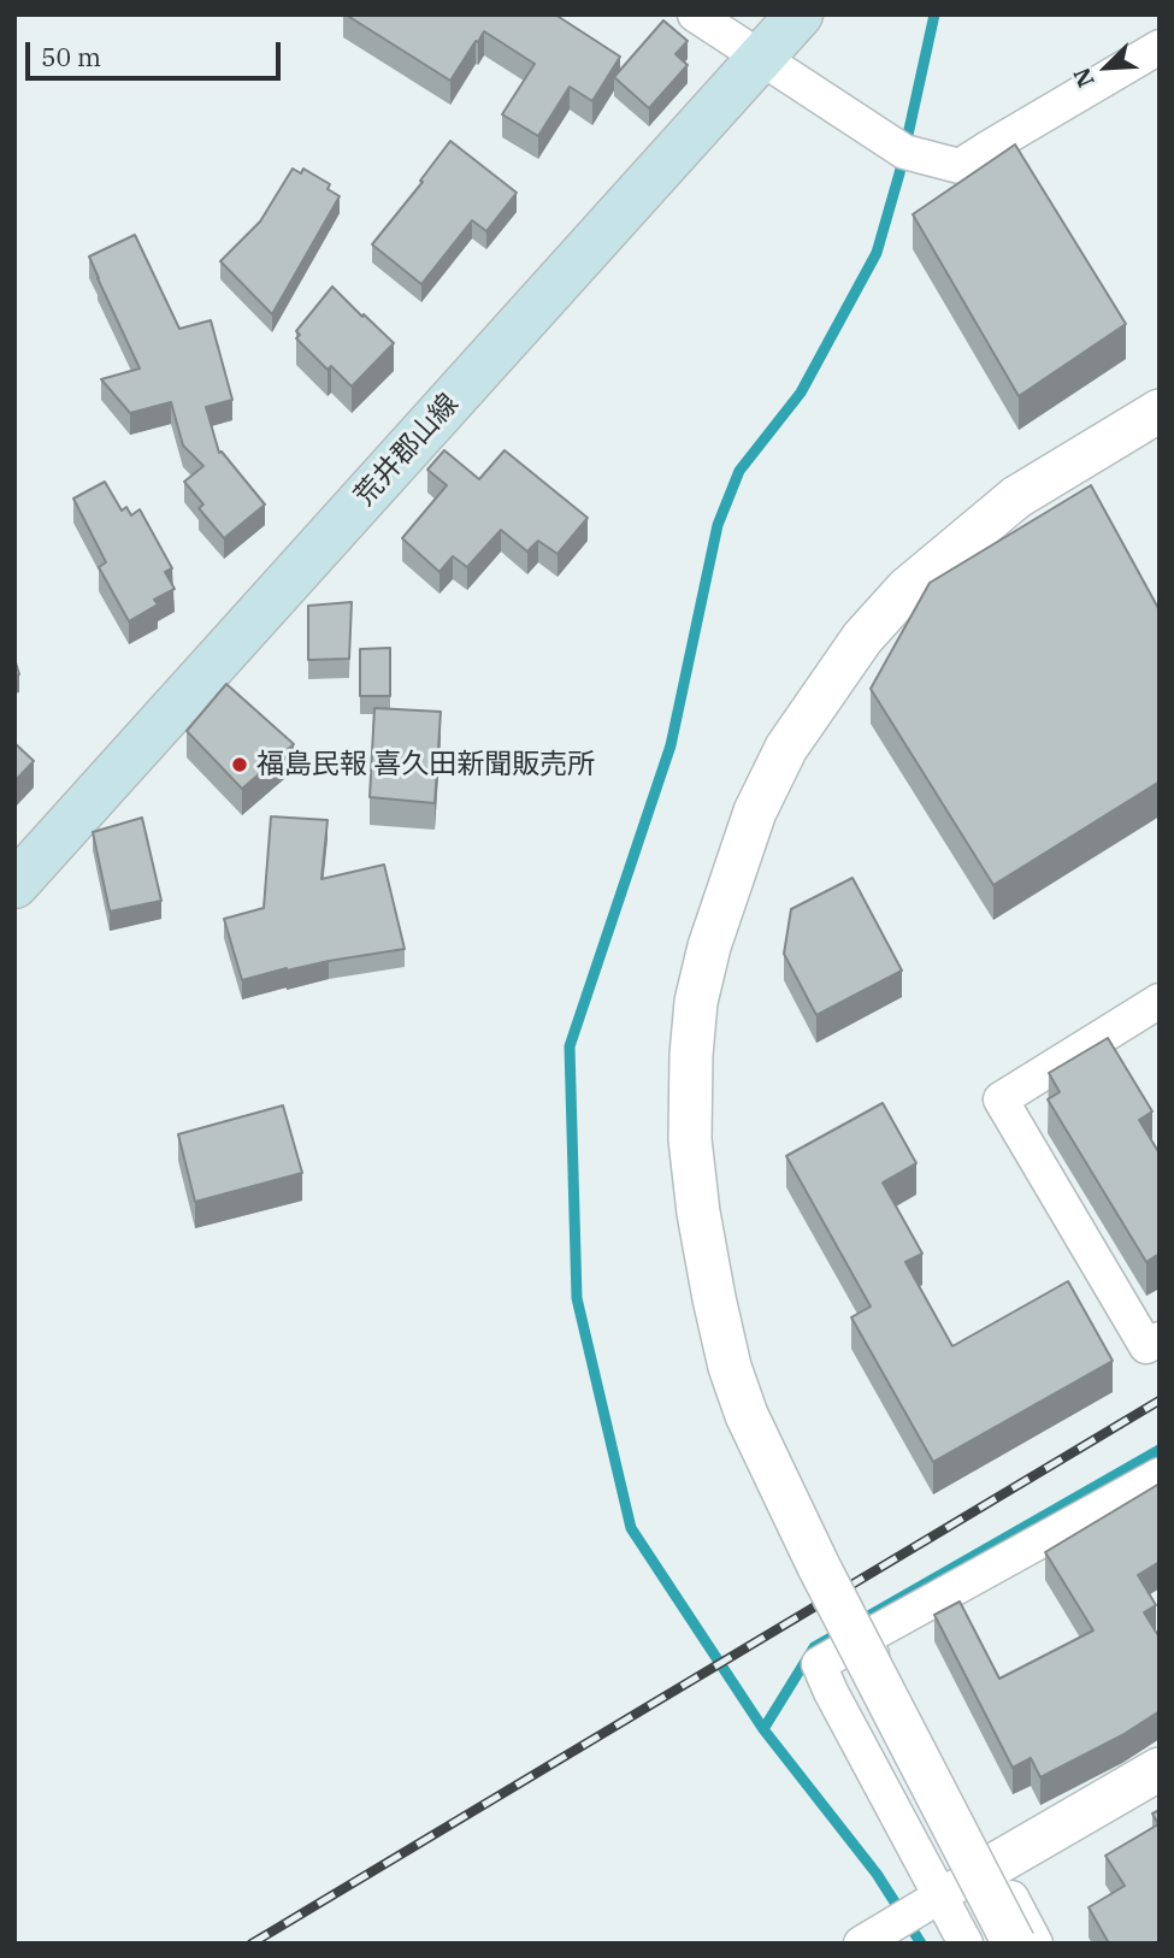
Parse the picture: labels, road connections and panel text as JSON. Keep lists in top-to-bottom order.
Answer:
{
  "streets": {
    "main road": ["荒井郡山線"]
  },
  "places": ["福島民報 喜久田新聞販売所"],
  "scale_bar": "50 m",
  "north": "bottom left"
}
